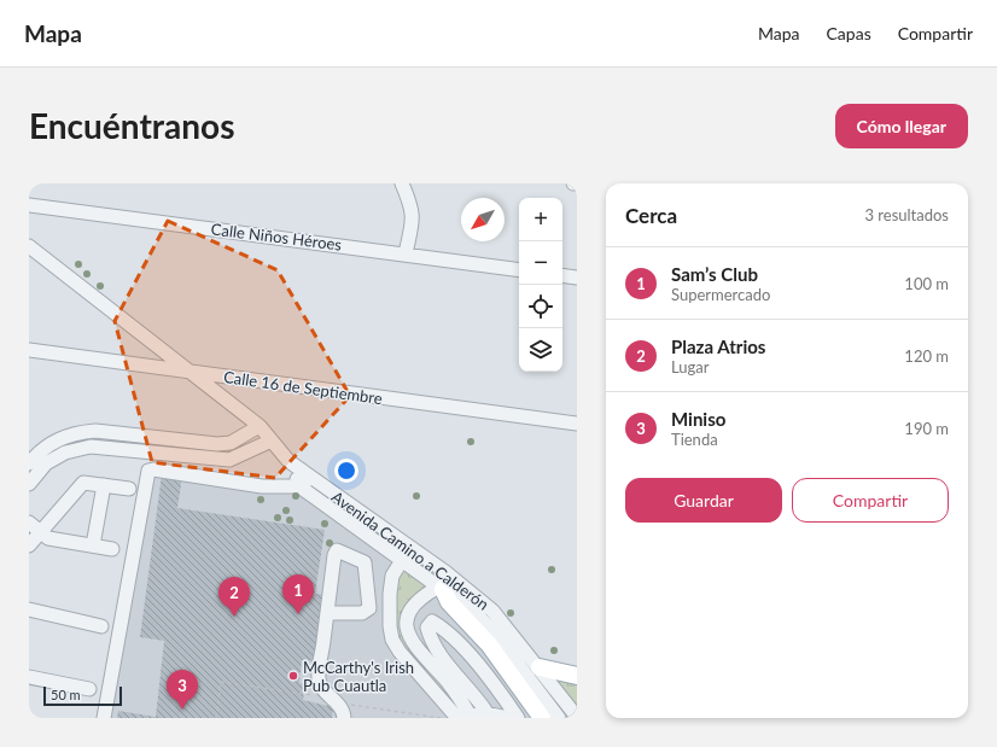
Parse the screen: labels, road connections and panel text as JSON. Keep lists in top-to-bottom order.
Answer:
{
  "streets": {
    "street": ["Calle Niños Héroes", "Calle 16 de Septiembre", "Avenida Camino a Calderón"]
  },
  "places": ["McCarthy's Irish Pub Cuautla"],
  "scale_bar": "50 m",
  "north": "bottom left",
  "page": {
    "header": "Mapa",
    "nav": ["Mapa", "Capas", "Compartir"],
    "buttons": [
      "Cómo llegar",
      ["Guardar", "Compartir"]
    ],
    "title": "Encuéntranos",
    "heading": ["Cerca", "3 resultados"],
    "map_buttons": ["+", "−"],
    "list": [
      {
        "mark": "1",
        "name": "Sam’s Club",
        "note": "Supermercado",
        "value": "100 m"
      },
      {
        "mark": "2",
        "name": "Plaza Atrios",
        "note": "Lugar",
        "value": "120 m"
      },
      {
        "mark": "3",
        "name": "Miniso",
        "note": "Tienda",
        "value": "190 m"
      }
    ],
    "pins": ["1", "2", "3"],
    "scale": "50 m"
  }
}
